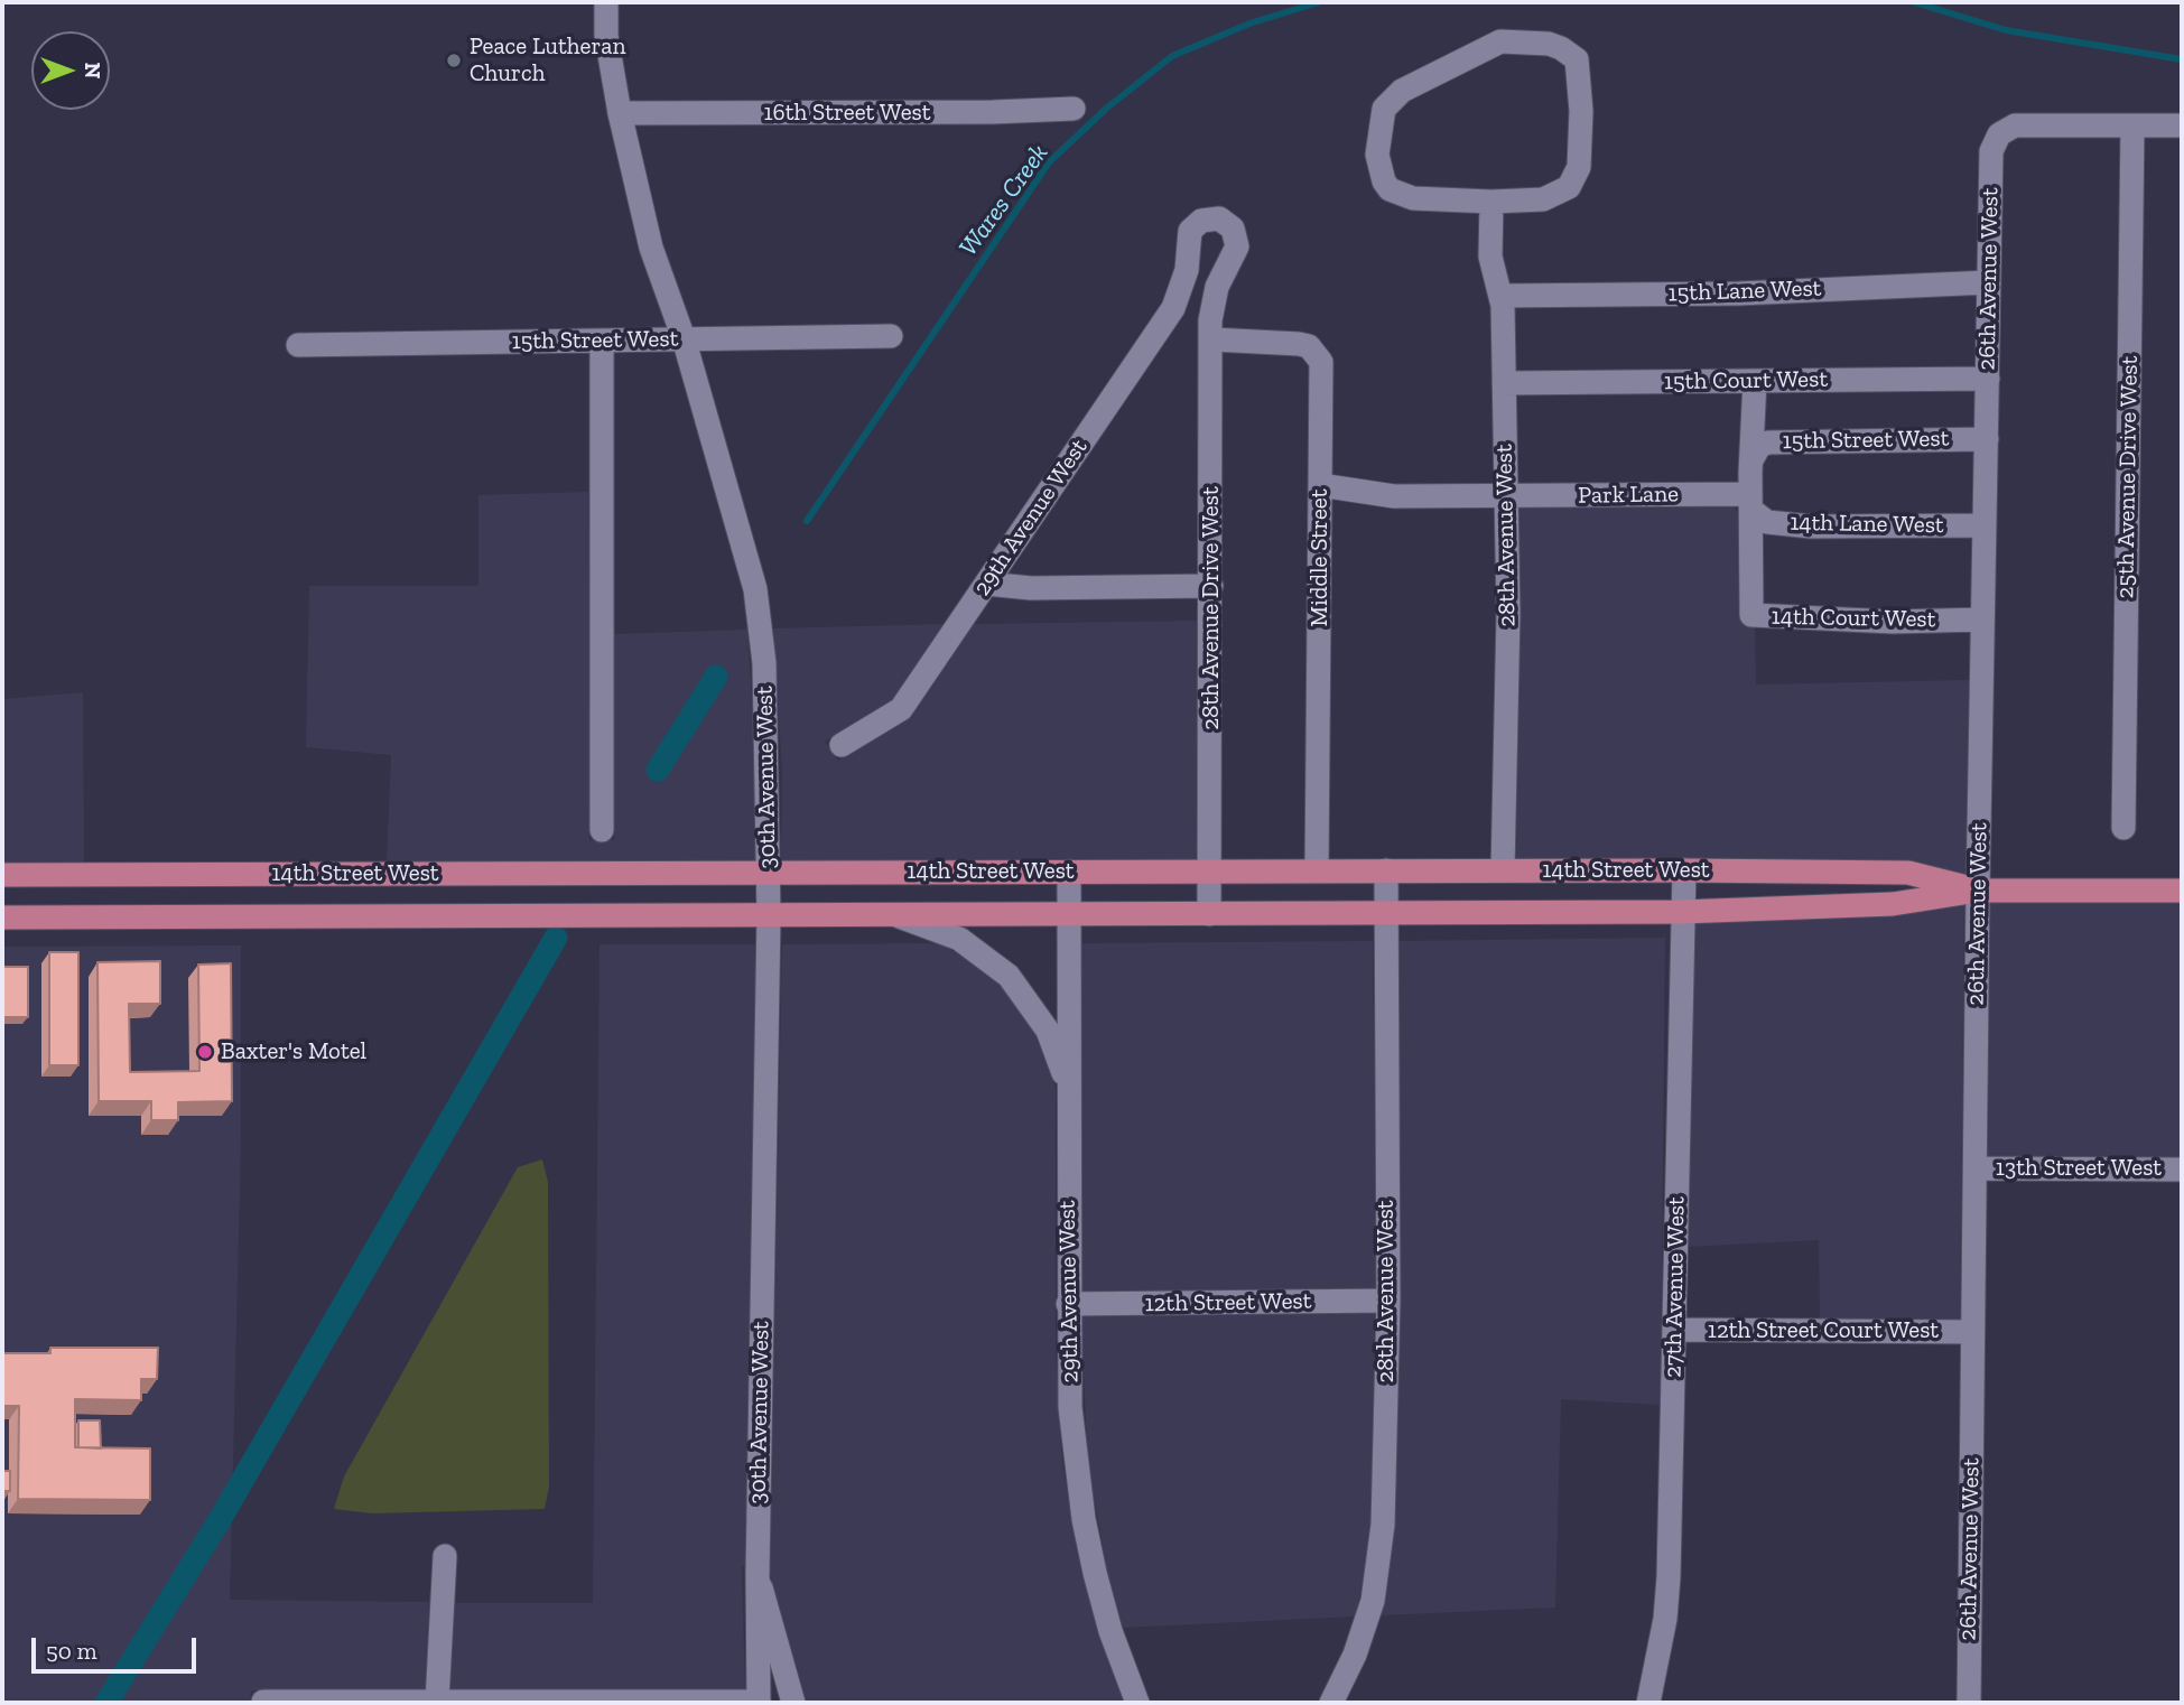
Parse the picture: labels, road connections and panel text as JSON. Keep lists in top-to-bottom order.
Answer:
{
  "streets": {
    "main road": ["14th Street West"],
    "street": [
      "16th Street West",
      "26th Avenue West",
      "15th Lane West",
      "15th Street West",
      "15th Court West",
      "25th Avenue Drive West",
      "Park Lane",
      "29th Avenue West",
      "14th Lane West",
      "28th Avenue West",
      "Middle Street",
      "28th Avenue Drive West",
      "14th Court West",
      "30th Avenue West",
      "13th Street West",
      "27th Avenue West",
      "12th Street West",
      "12th Street Court West"
    ]
  },
  "crossings": [
    ["16th Street West", "30th Avenue West"],
    ["26th Avenue West", "15th Lane West"],
    ["26th Avenue West", "15th Street West"],
    ["26th Avenue West", "15th Court West"],
    ["26th Avenue West", "25th Avenue Drive West"],
    ["26th Avenue West", "14th Lane West"],
    ["26th Avenue West", "14th Court West"],
    ["26th Avenue West", "14th Street West"],
    ["26th Avenue West", "13th Street West"],
    ["26th Avenue West", "12th Street Court West"],
    ["15th Lane West", "28th Avenue West"],
    ["15th Street West", "30th Avenue West"],
    ["15th Court West", "28th Avenue West"],
    ["Park Lane", "14th Lane West"],
    ["Park Lane", "28th Avenue West"],
    ["Park Lane", "Middle Street"],
    ["Park Lane", "14th Court West"],
    ["29th Avenue West", "14th Street West"],
    ["29th Avenue West", "12th Street West"],
    ["14th Lane West", "14th Court West"],
    ["28th Avenue West", "14th Street West"],
    ["28th Avenue West", "12th Street West"],
    ["Middle Street", "28th Avenue Drive West"],
    ["Middle Street", "14th Street West"],
    ["28th Avenue Drive West", "14th Street West"],
    ["30th Avenue West", "14th Street West"],
    ["14th Street West", "27th Avenue West"],
    ["27th Avenue West", "12th Street Court West"]
  ],
  "water": ["Wares Creek"],
  "places": ["Peace Lutheran Church", "Baxter's Motel"],
  "scale_bar": "50 m",
  "north": "right"
}
